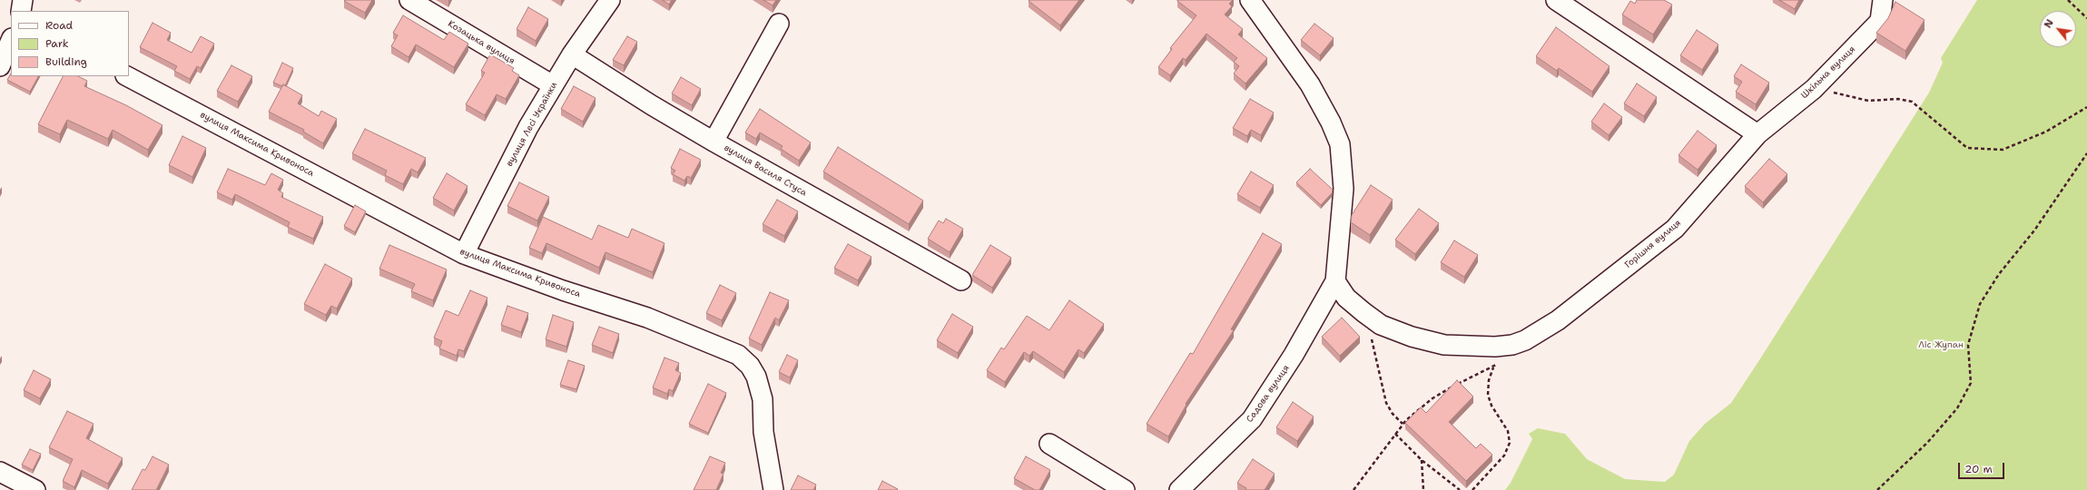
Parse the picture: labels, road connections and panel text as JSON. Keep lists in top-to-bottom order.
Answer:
{
  "streets": {
    "street": [
      "Козацька вулиця",
      "Шкільна вулиця",
      "вулиця Лесі Українки",
      "вулиця Максима Кривоноса",
      "вулиця Василя Стуса",
      "Горішня вулиця",
      "Садова вулиця"
    ]
  },
  "crossings": [
    ["Козацька вулиця", "вулиця Лесі Українки"],
    ["Шкільна вулиця", "Горішня вулиця"],
    ["вулиця Лесі Українки", "вулиця Максима Кривоноса"],
    ["вулиця Лесі Українки", "вулиця Василя Стуса"],
    ["Горішня вулиця", "Садова вулиця"]
  ],
  "parks": ["Ліс Жупан"],
  "legend": ["Road", "Park", "Building"],
  "scale_bar": "20 m",
  "north": "top left"
}
